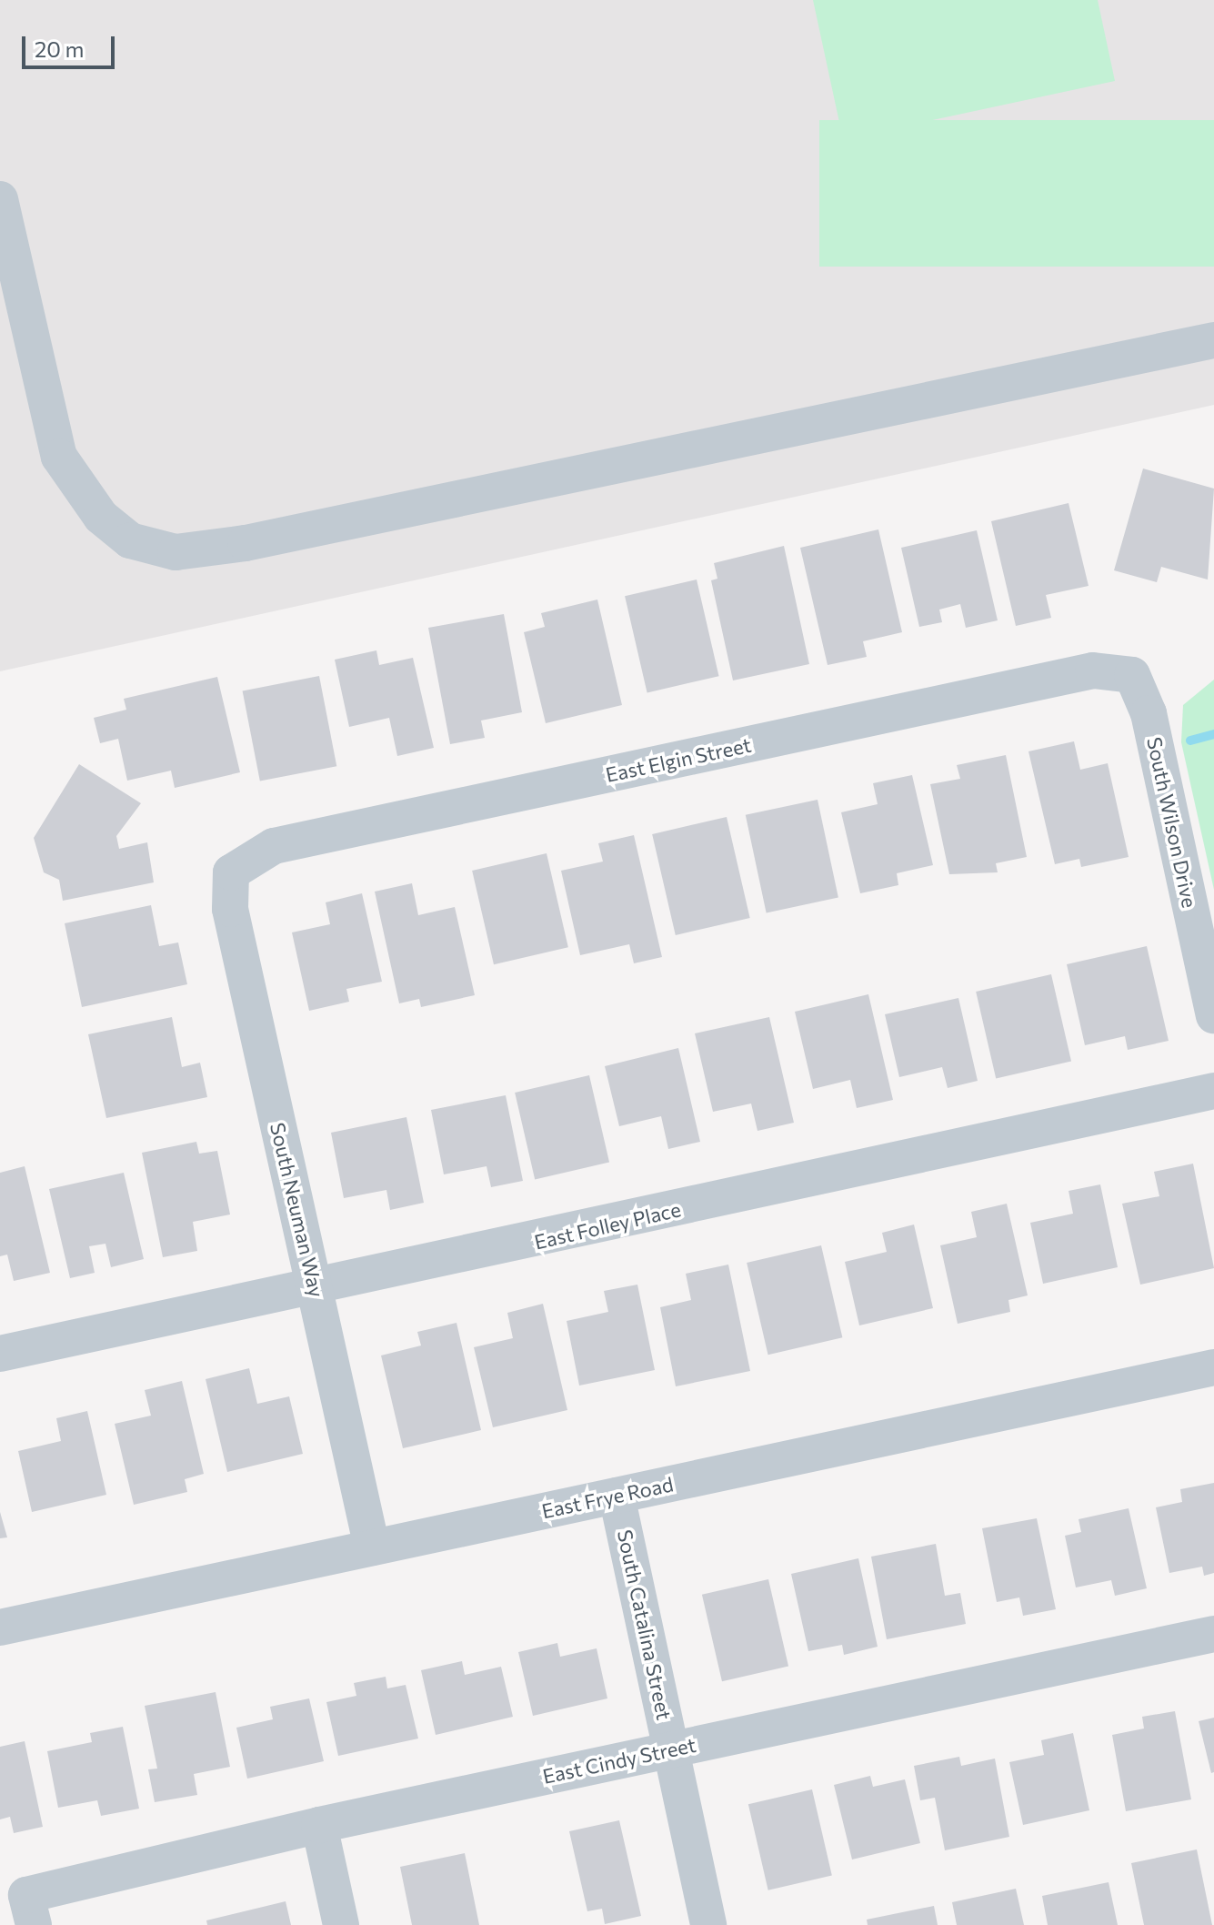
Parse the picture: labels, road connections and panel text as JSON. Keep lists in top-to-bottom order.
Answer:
{
  "streets": {
    "street": [
      "East Elgin Street",
      "South Wilson Drive",
      "South Neuman Way",
      "East Folley Place",
      "East Frye Road",
      "South Catalina Street",
      "East Cindy Street"
    ]
  },
  "crossings": [
    ["East Elgin Street", "South Wilson Drive"],
    ["East Elgin Street", "South Neuman Way"],
    ["South Neuman Way", "East Folley Place"],
    ["South Neuman Way", "East Frye Road"],
    ["East Frye Road", "South Catalina Street"],
    ["South Catalina Street", "East Cindy Street"]
  ],
  "scale_bar": "20 m"
}
